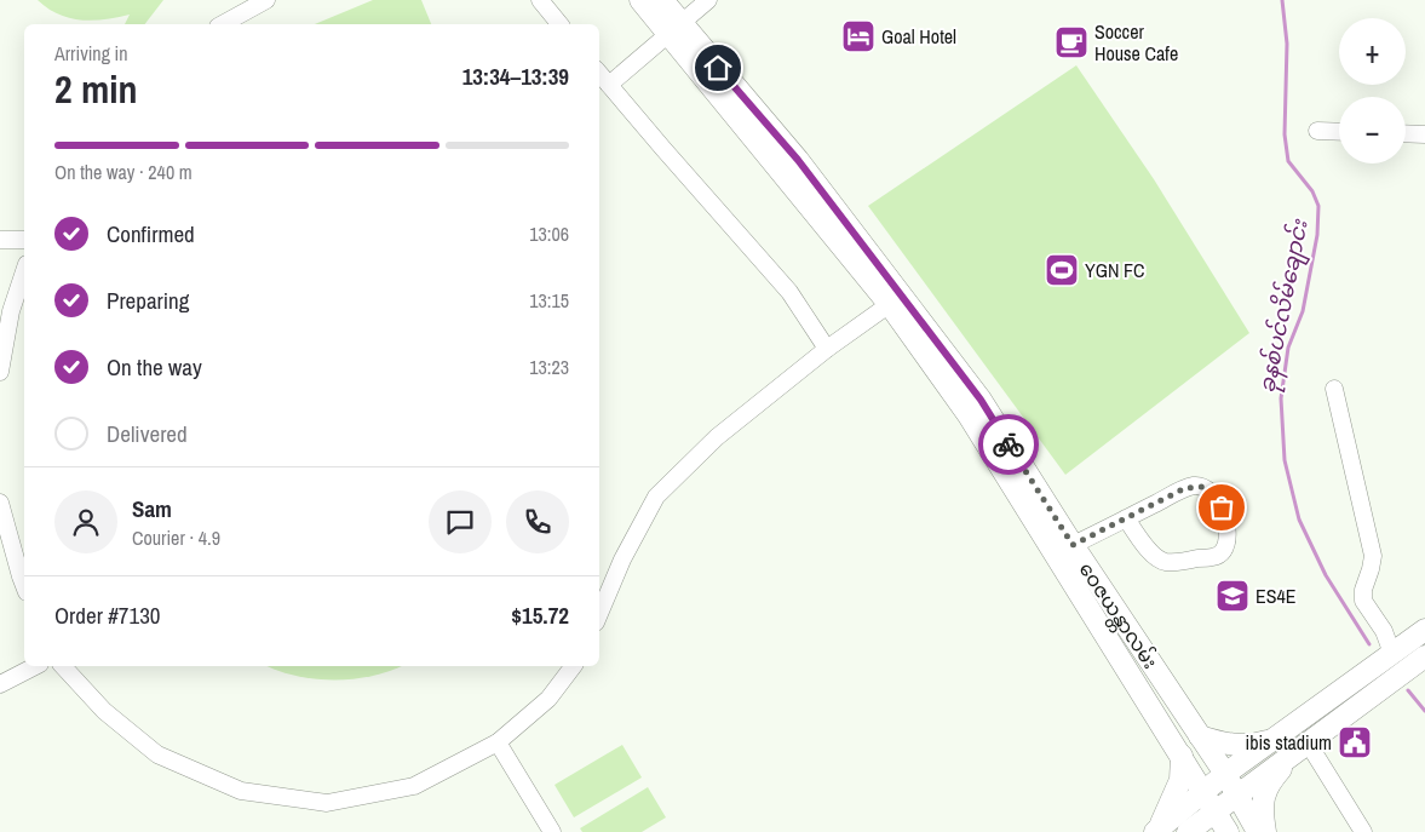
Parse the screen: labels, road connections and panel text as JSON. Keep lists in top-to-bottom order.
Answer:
{
  "streets": {
    "main road": ["ဝေဇယန္တာလမ်း"]
  },
  "water": ["ခုနစ်ပင်လိမ်ချောင်း"],
  "places": {
    "hotel": ["Goal Hotel"],
    "cafe": ["Soccer House Cafe"],
    "sports": ["YGN FC"],
    "school or university": ["ES4E"],
    "public building": ["ibis stadium"]
  },
  "page": {
    "map_buttons": ["+", "−"],
    "heading": ["2 min", "Arriving in", "13:34–13:39"],
    "panel": [
      "Sam",
      "Courier · 4.9",
      "Order #7130",
      "$15.72"
    ],
    "bar": "On the way · 240 m",
    "list": [
      ["Confirmed", "13:06"],
      ["Preparing", "13:15"],
      ["On the way", "13:23"],
      "Delivered"
    ]
  }
}
